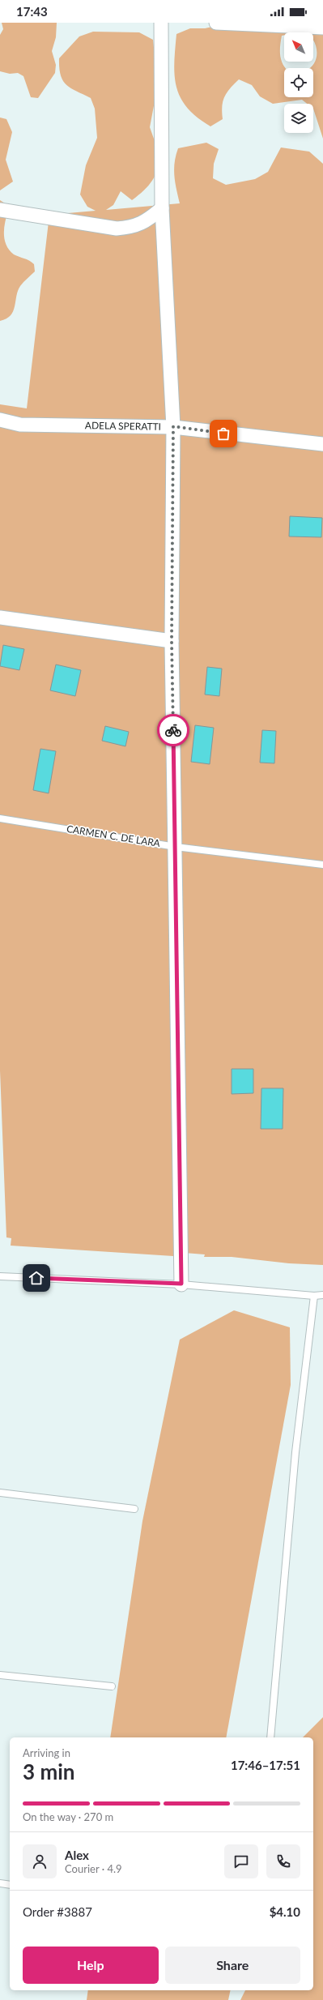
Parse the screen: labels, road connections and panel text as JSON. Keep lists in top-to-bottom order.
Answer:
{
  "streets": {
    "street": ["ADELA SPERATTI"],
    "lane": ["CARMEN C. DE LARA"]
  },
  "north": "top left",
  "page": {
    "status": "17:43",
    "heading": ["3 min", "Arriving in", "17:46–17:51"],
    "panel": [
      "Alex",
      "Courier · 4.9",
      "Order #3887",
      "$4.10"
    ],
    "bar": "On the way · 270 m",
    "buttons": ["Help", "Share"]
  }
}
